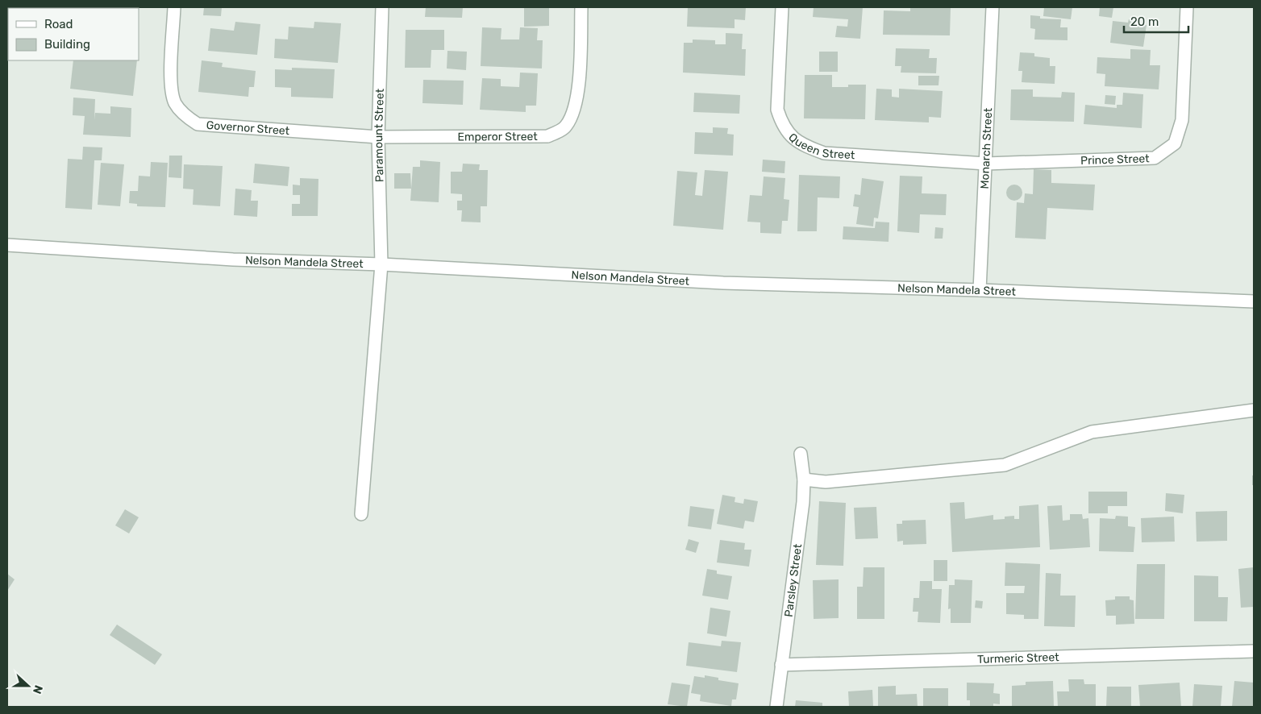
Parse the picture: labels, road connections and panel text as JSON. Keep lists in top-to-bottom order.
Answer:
{
  "streets": {
    "street": [
      "Governor Street",
      "Paramount Street",
      "Emperor Street",
      "Queen Street",
      "Monarch Street",
      "Prince Street",
      "Nelson Mandela Street",
      "Parsley Street",
      "Turmeric Street"
    ]
  },
  "crossings": [
    ["Governor Street", "Paramount Street"],
    ["Governor Street", "Emperor Street"],
    ["Paramount Street", "Emperor Street"],
    ["Paramount Street", "Nelson Mandela Street"],
    ["Queen Street", "Monarch Street"],
    ["Queen Street", "Prince Street"],
    ["Monarch Street", "Prince Street"],
    ["Monarch Street", "Nelson Mandela Street"],
    ["Parsley Street", "Turmeric Street"]
  ],
  "legend": ["Road", "Building"],
  "scale_bar": "20 m",
  "north": "right"
}
